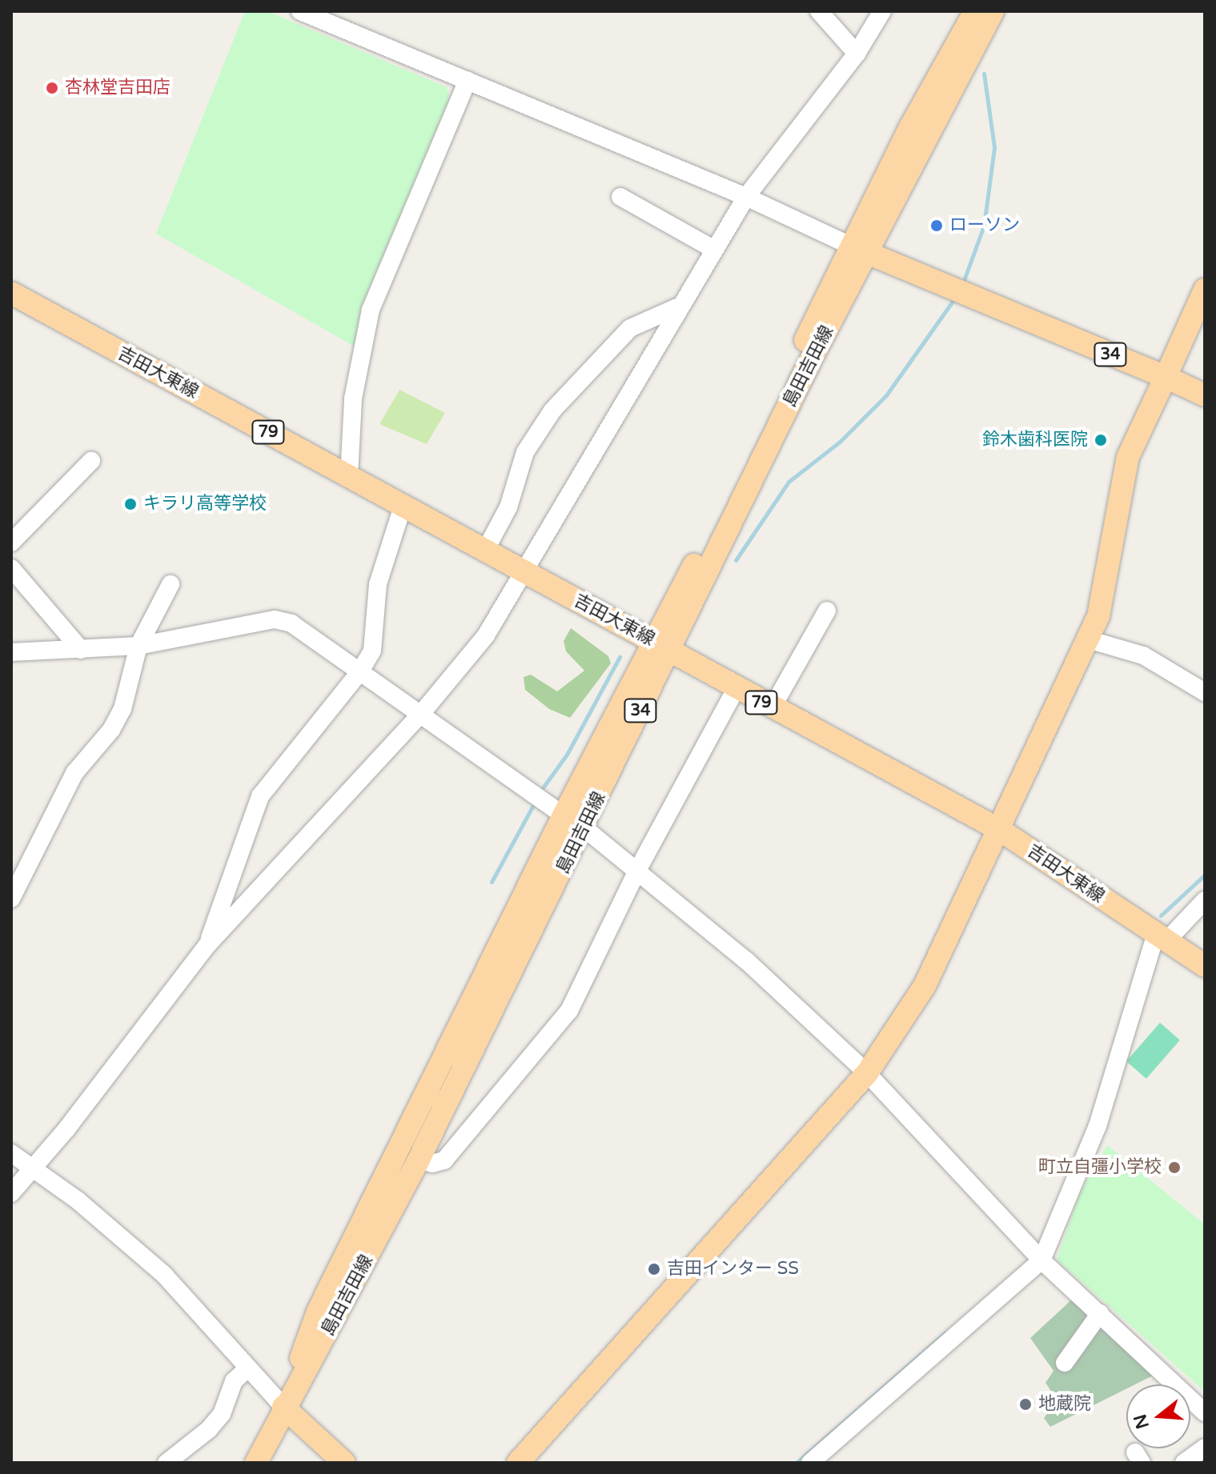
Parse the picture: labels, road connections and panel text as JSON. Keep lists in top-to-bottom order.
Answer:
{
  "streets": {
    "main road": [
      "34",
      "島田吉田線",
      "吉田大東線",
      "79"
    ]
  },
  "crossings": [
    ["34", "島田吉田線"],
    ["島田吉田線", "吉田大東線"]
  ],
  "places": [
    "杏林堂吉田店",
    "ローソン",
    "鈴木歯科医院",
    "キラリ高等学校",
    "町立自彊小学校",
    "吉田インター SS",
    "地蔵院"
  ],
  "north": "left"
}
